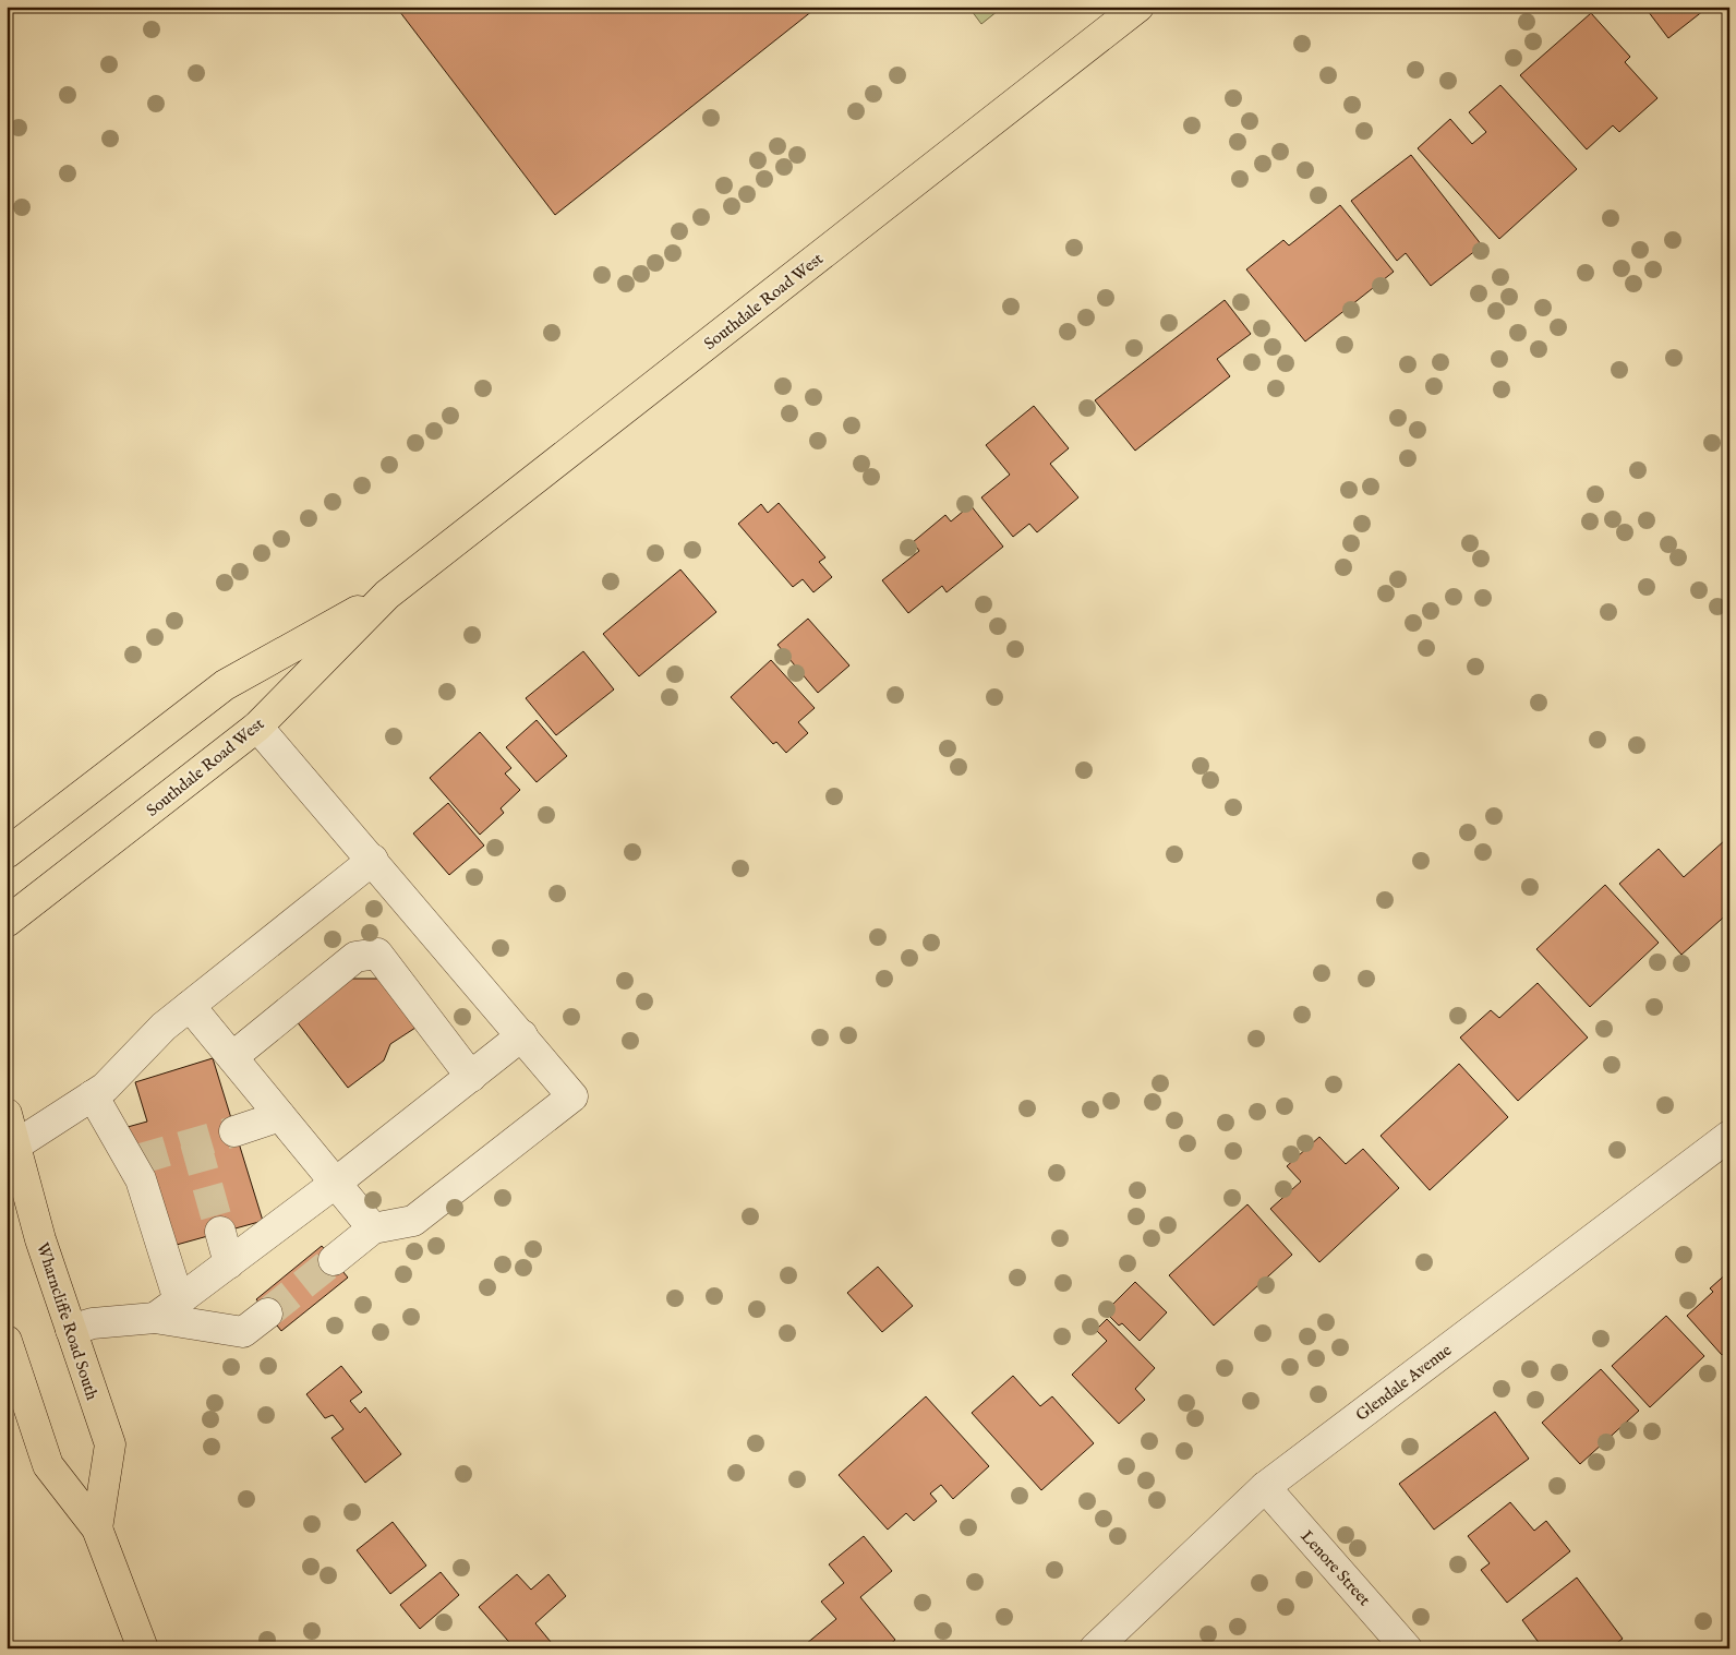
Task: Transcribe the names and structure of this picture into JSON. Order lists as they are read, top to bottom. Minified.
{"streets":{"main road":["Southdale Road West","Wharncliffe Road South"],"street":["Glendale Avenue","Lenore Street"]},"crossings":[["Glendale Avenue","Lenore Street"]]}
